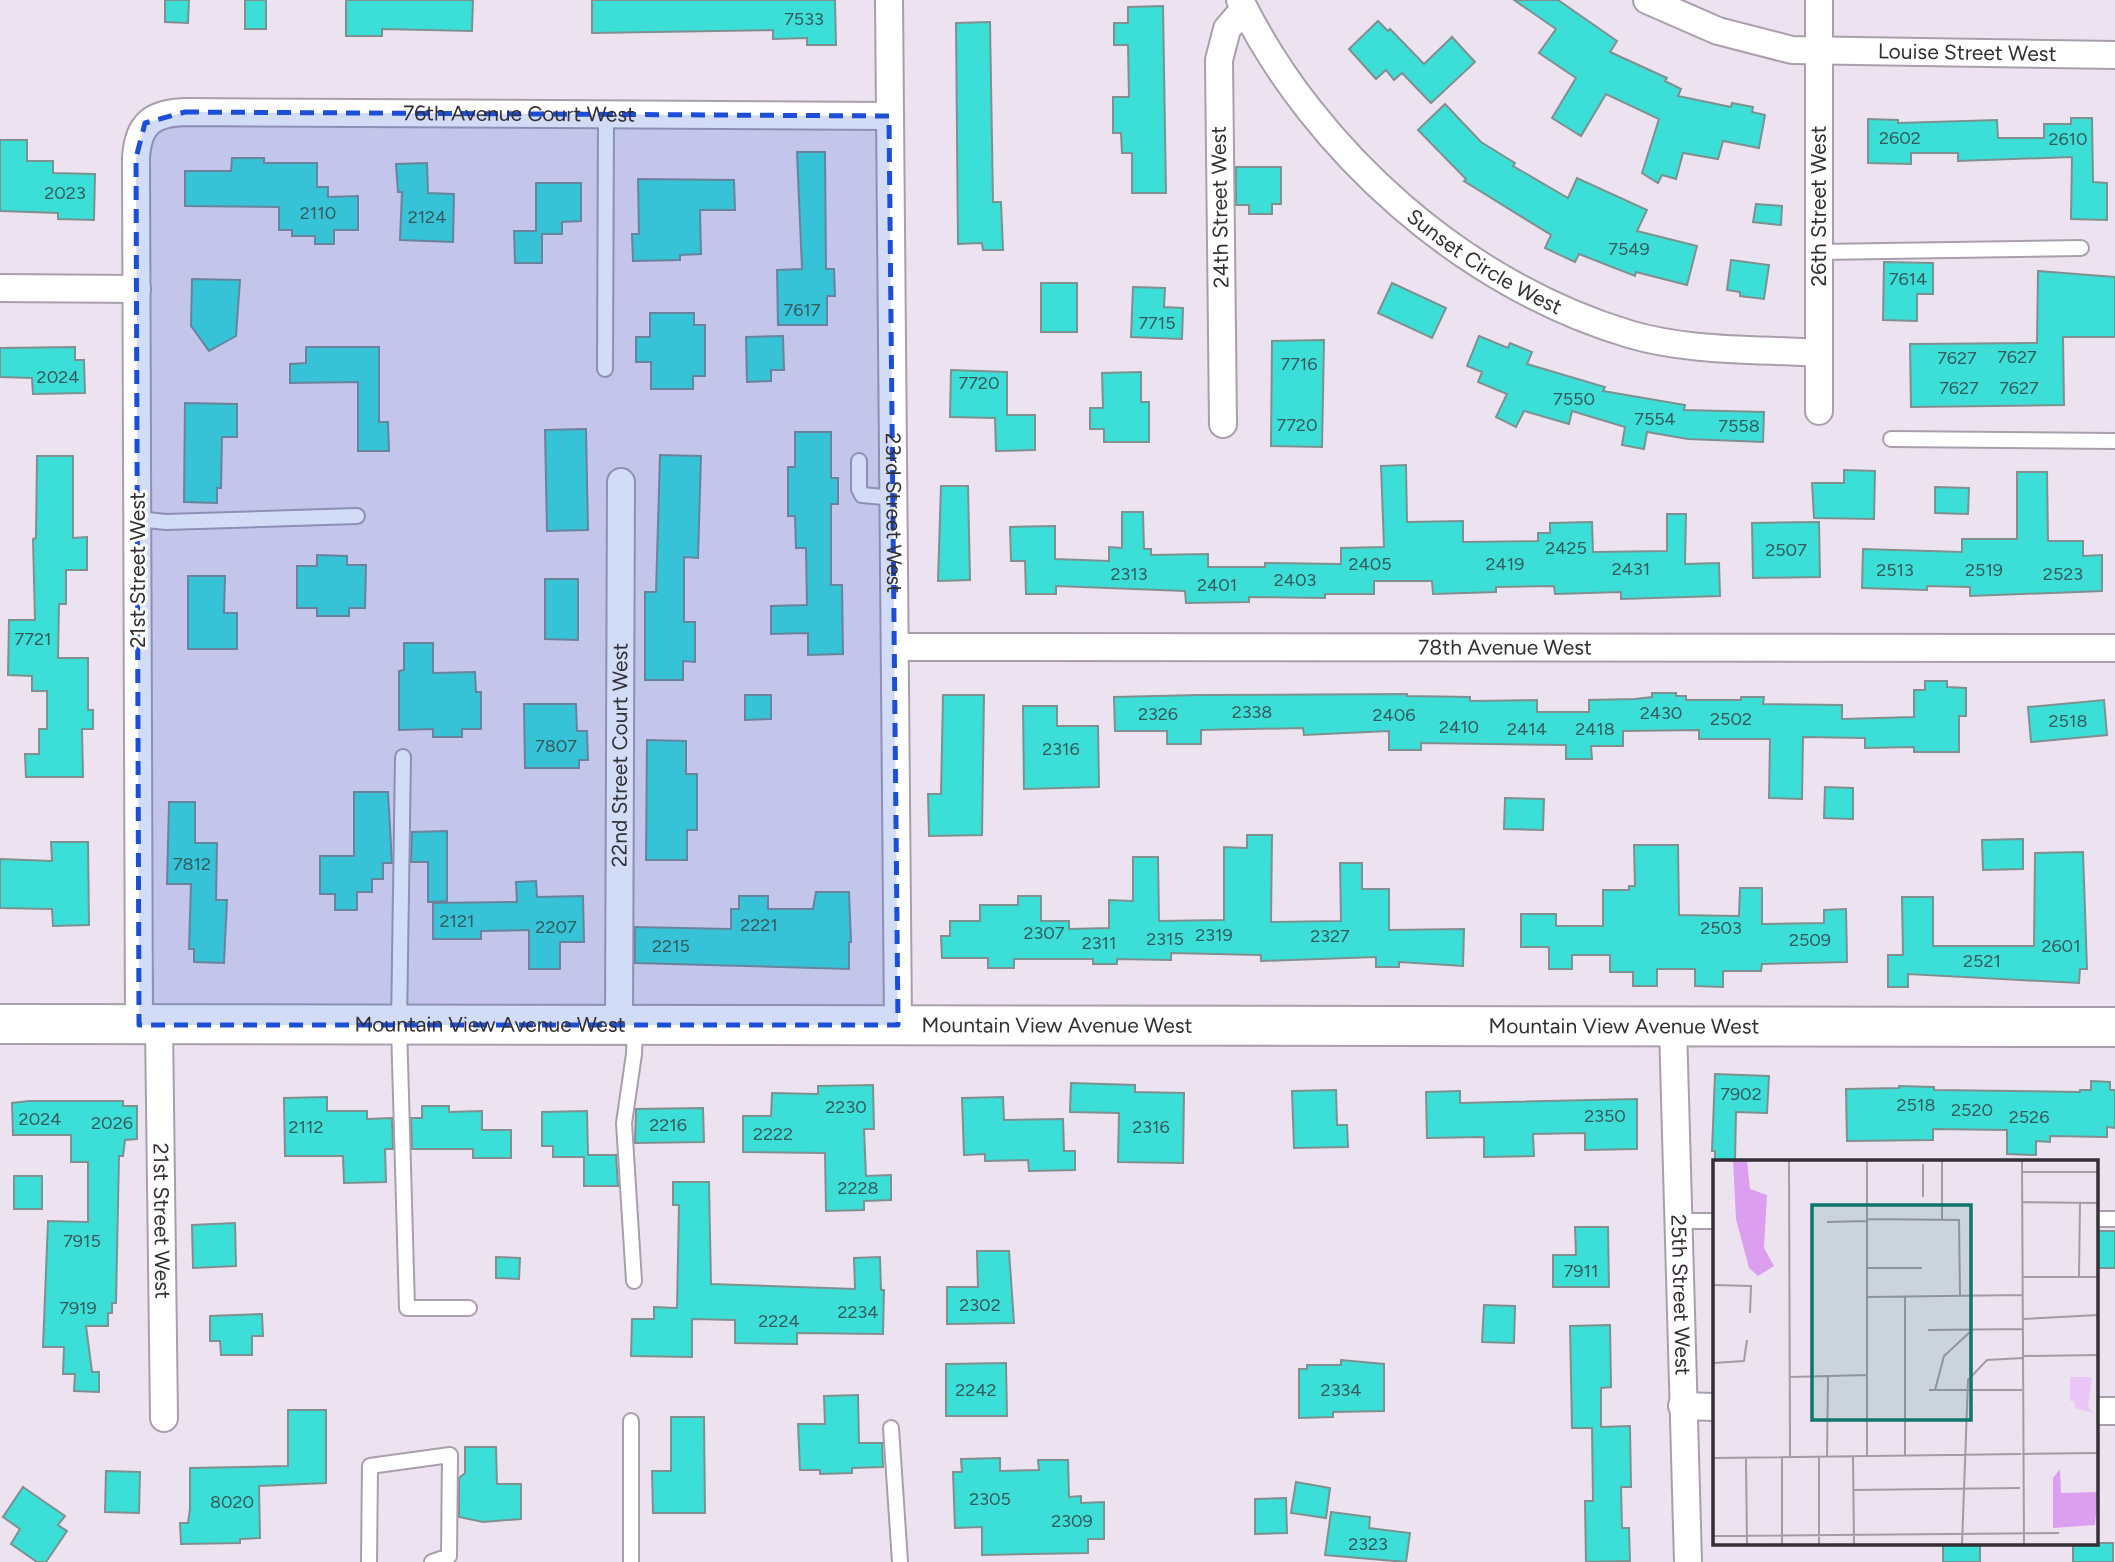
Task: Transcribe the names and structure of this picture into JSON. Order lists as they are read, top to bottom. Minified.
{"streets":{"street":["Louise Street West","76th Avenue Court West","26th Street West","24th Street West","Sunset Circle West","23rd Street West","21st Street West","78th Avenue West","22nd Street Court West","Mountain View Avenue West","25th Street West"]},"crossings":[["Louise Street West","26th Street West"],["76th Avenue Court West","23rd Street West"],["76th Avenue Court West","21st Street West"],["26th Street West","Sunset Circle West"],["24th Street West","Sunset Circle West"],["23rd Street West","78th Avenue West"],["23rd Street West","Mountain View Avenue West"],["21st Street West","Mountain View Avenue West"],["22nd Street Court West","Mountain View Avenue West"],["Mountain View Avenue West","25th Street West"]],"house_numbers":["7533","2602","2610","2023","2110","2124","7549","7614","7617","7715","7627","7627","7716","2024","7720","7627","7627","7550","7554","7720","7558","2425","2507","2405","2419","2431","2513","2519","2313","2523","2403","2401","7721","2338","2430","2326","2406","2502","2518","2410","2414","2418","7807","2316","7812","2121","2221","2207","2503","2307","2319","2327","2315","2509","2311","2215","2601","2521","7902","2518","2230","2520","2350","2526","2024","2026","2216","2112","2316","2222","2228","7915","7911","2302","7919","2234","2224","2242","2334","2305","8020","2309","2323"]}
